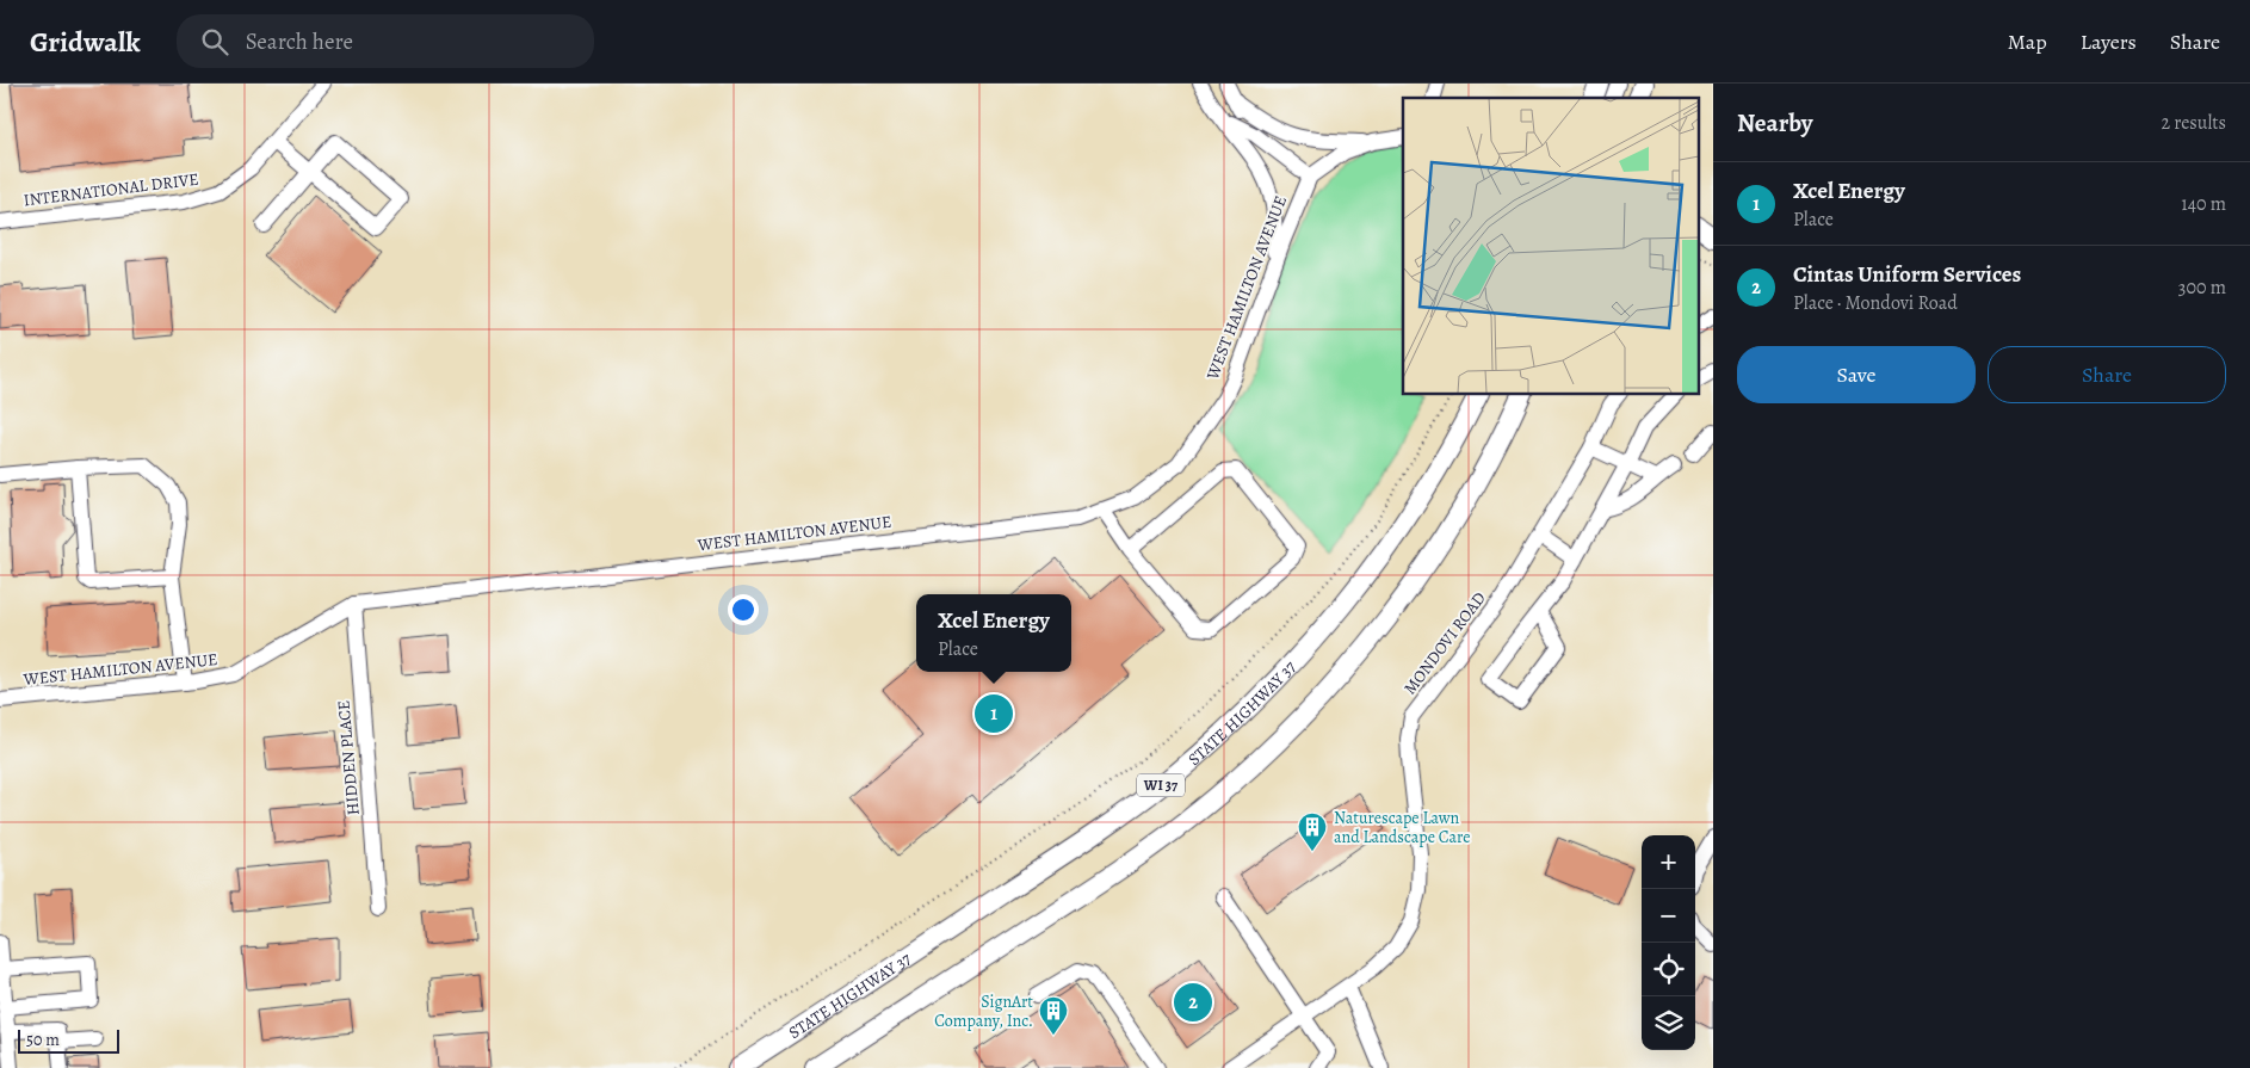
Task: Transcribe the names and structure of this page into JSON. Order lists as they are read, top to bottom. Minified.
{"streets":{"main road":["STATE HIGHWAY 37","WI 37"],"street":["INTERNATIONAL DRIVE","WEST HAMILTON AVENUE","MONDOVI ROAD","HIDDEN PLACE"]},"crossings":[["WEST HAMILTON AVENUE","HIDDEN PLACE"]],"places":{"building":["Naturescape Lawn and Landscape Care","SignArt Company, Inc."]},"scale_bar":"50 m","page":{"header":"Gridwalk","search":"Search here","nav":["Map","Layers","Share"],"heading":["Nearby","2 results"],"list":[{"mark":"1","name":"Xcel Energy","note":"Place","value":"140 m"},{"mark":"2","name":"Cintas Uniform Services","note":"Place · Mondovi Road","value":"300 m"}],"buttons":["Save","Share"],"popup":["Xcel Energy","Place"],"pins":["1","2"],"map_buttons":["+","−"],"scale":"50 m"}}
